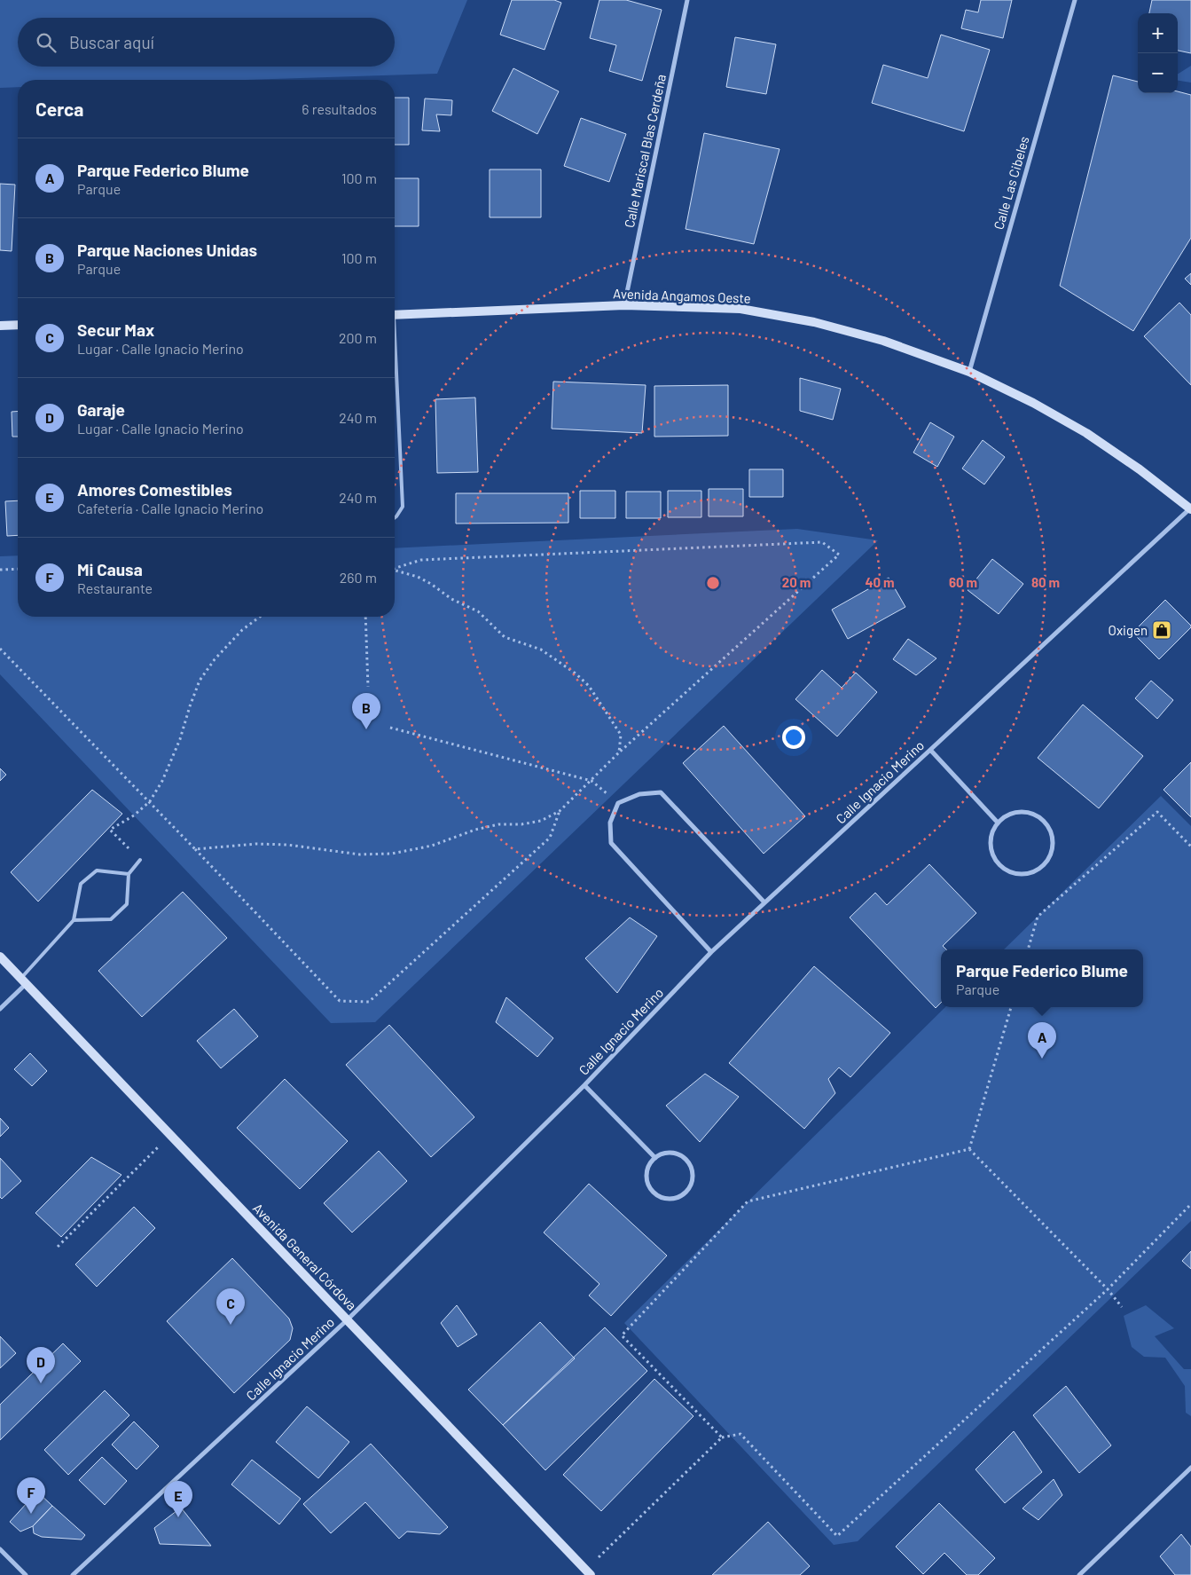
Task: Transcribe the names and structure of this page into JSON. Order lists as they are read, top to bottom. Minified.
{"streets":{"street":["Calle Mariscal Blas Cerdeña","Calle Las Cibeles","Avenida Angamos Oeste","Calle Ignacio Merino","Avenida General Córdova"]},"crossings":[["Calle Mariscal Blas Cerdeña","Avenida Angamos Oeste"],["Calle Las Cibeles","Avenida Angamos Oeste"],["Avenida Angamos Oeste","Calle Ignacio Merino"],["Calle Ignacio Merino","Avenida General Córdova"]],"places":{"shop":["Oxigen"]},"page":{"map_buttons":["+","−"],"search":"Buscar aquí","heading":["Cerca","6 resultados"],"list":[{"mark":"A","name":"Parque Federico Blume","note":"Parque","value":"100 m"},{"mark":"B","name":"Parque Naciones Unidas","note":"Parque","value":"100 m"},{"mark":"C","name":"Secur Max","note":"Lugar · Calle Ignacio Merino","value":"200 m"},{"mark":"D","name":"Garaje","note":"Lugar · Calle Ignacio Merino","value":"240 m"},{"mark":"E","name":"Amores Comestibles","note":"Cafetería · Calle Ignacio Merino","value":"240 m"},{"mark":"F","name":"Mi Causa","note":"Restaurante","value":"260 m"}],"pins":["B","A","C","D","F","E"],"popup":["Parque Federico Blume","Parque"]},"rings":["20 m","40 m","60 m","80 m"]}
